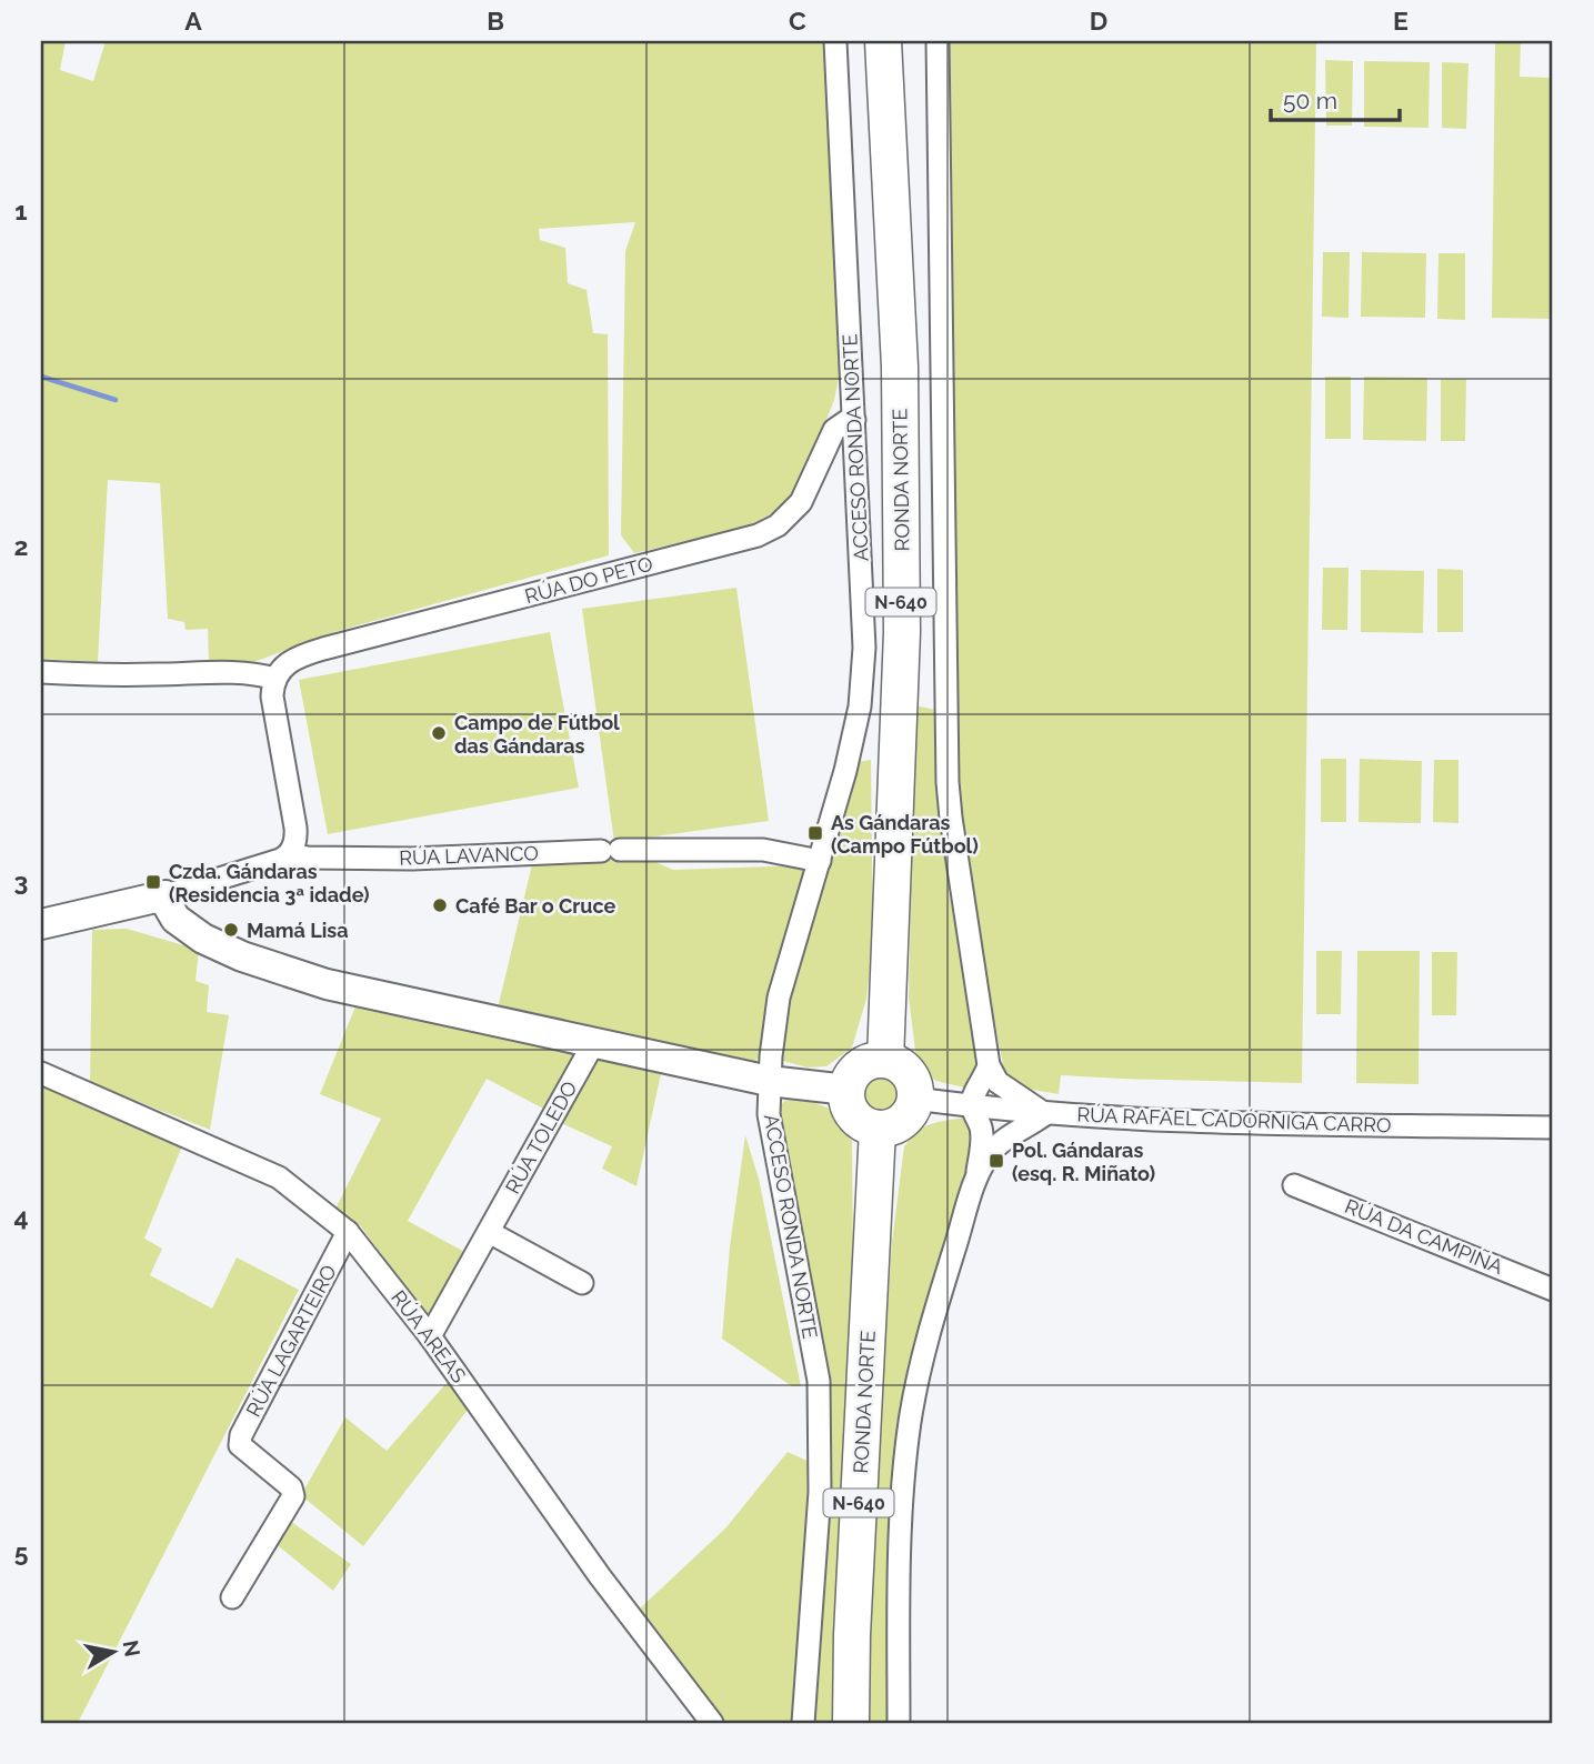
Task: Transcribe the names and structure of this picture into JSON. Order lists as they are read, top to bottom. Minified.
{"streets":{"highway":["RONDA NORTE","N-640"],"street":["ACCESO RONDA NORTE","RÚA DO PETO","RÚA LAVANCO","RÚA RAFAEL CADÓRNIGA CARRO","RÚA TOLEDO","RÚA DA CAMPIÑA","RÚA AREAS","RÚA LAGARTEIRO"]},"crossings":[["ACCESO RONDA NORTE","RÚA DO PETO"],["ACCESO RONDA NORTE","RÚA LAVANCO"],["RONDA NORTE","RÚA RAFAEL CADÓRNIGA CARRO"],["RÚA TOLEDO","RÚA AREAS"],["RÚA AREAS","RÚA LAGARTEIRO"]],"places":{"other":["Campo de Fútbol das Gándaras","Café Bar o Cruce","Mamá Lisa"],"transit":["As Gándaras (Campo Fútbol)","Czda. Gándaras (Residencia 3ª idade)","Pol. Gándaras (esq. R. Miñato)"]},"scale_bar":"50 m","north":"right","grid":{"columns":["A","B","C","D","E"],"rows":["1","2","3","4","5"]}}
